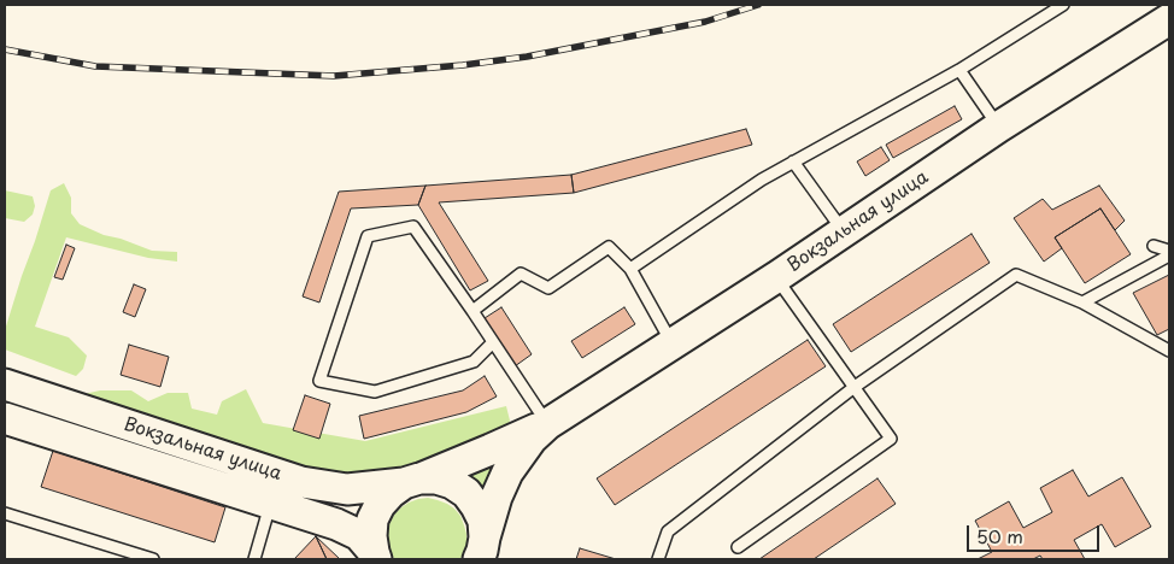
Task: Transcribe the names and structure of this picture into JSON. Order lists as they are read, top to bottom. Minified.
{"streets":{"street":["Вокзальная улица"]},"scale_bar":"50 m"}
